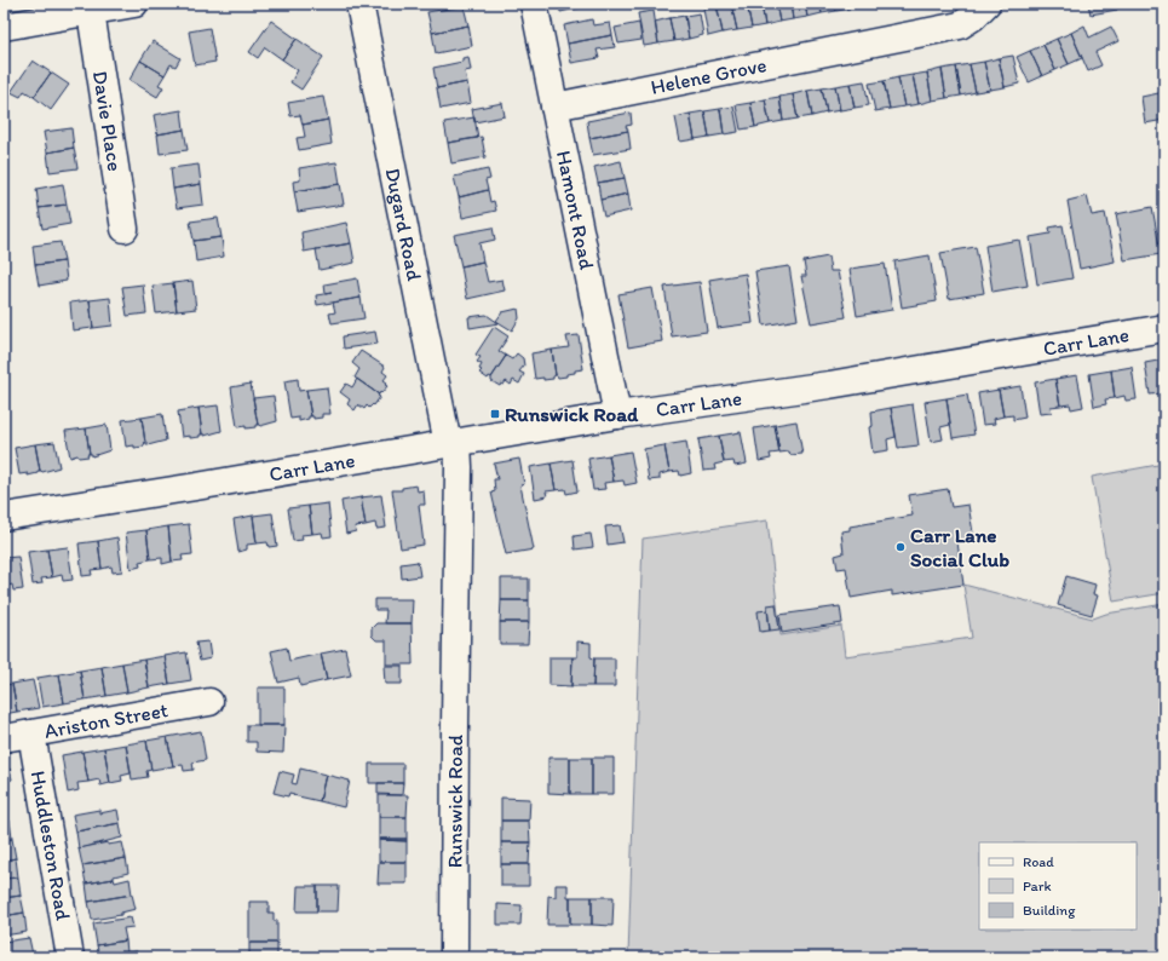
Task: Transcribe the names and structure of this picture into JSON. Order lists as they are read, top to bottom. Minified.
{"streets":{"street":["Helene Grove","Davie Place","Hamont Road","Dugard Road","Carr Lane","Ariston Street","Runswick Road","Huddleston Road"]},"crossings":[["Helene Grove","Hamont Road"],["Hamont Road","Carr Lane"],["Dugard Road","Carr Lane"],["Dugard Road","Runswick Road"],["Carr Lane","Runswick Road"],["Ariston Street","Huddleston Road"]],"places":{"transit":["Runswick Road"],"other":["Carr Lane Social Club"]},"legend":["Road","Park","Building"]}
